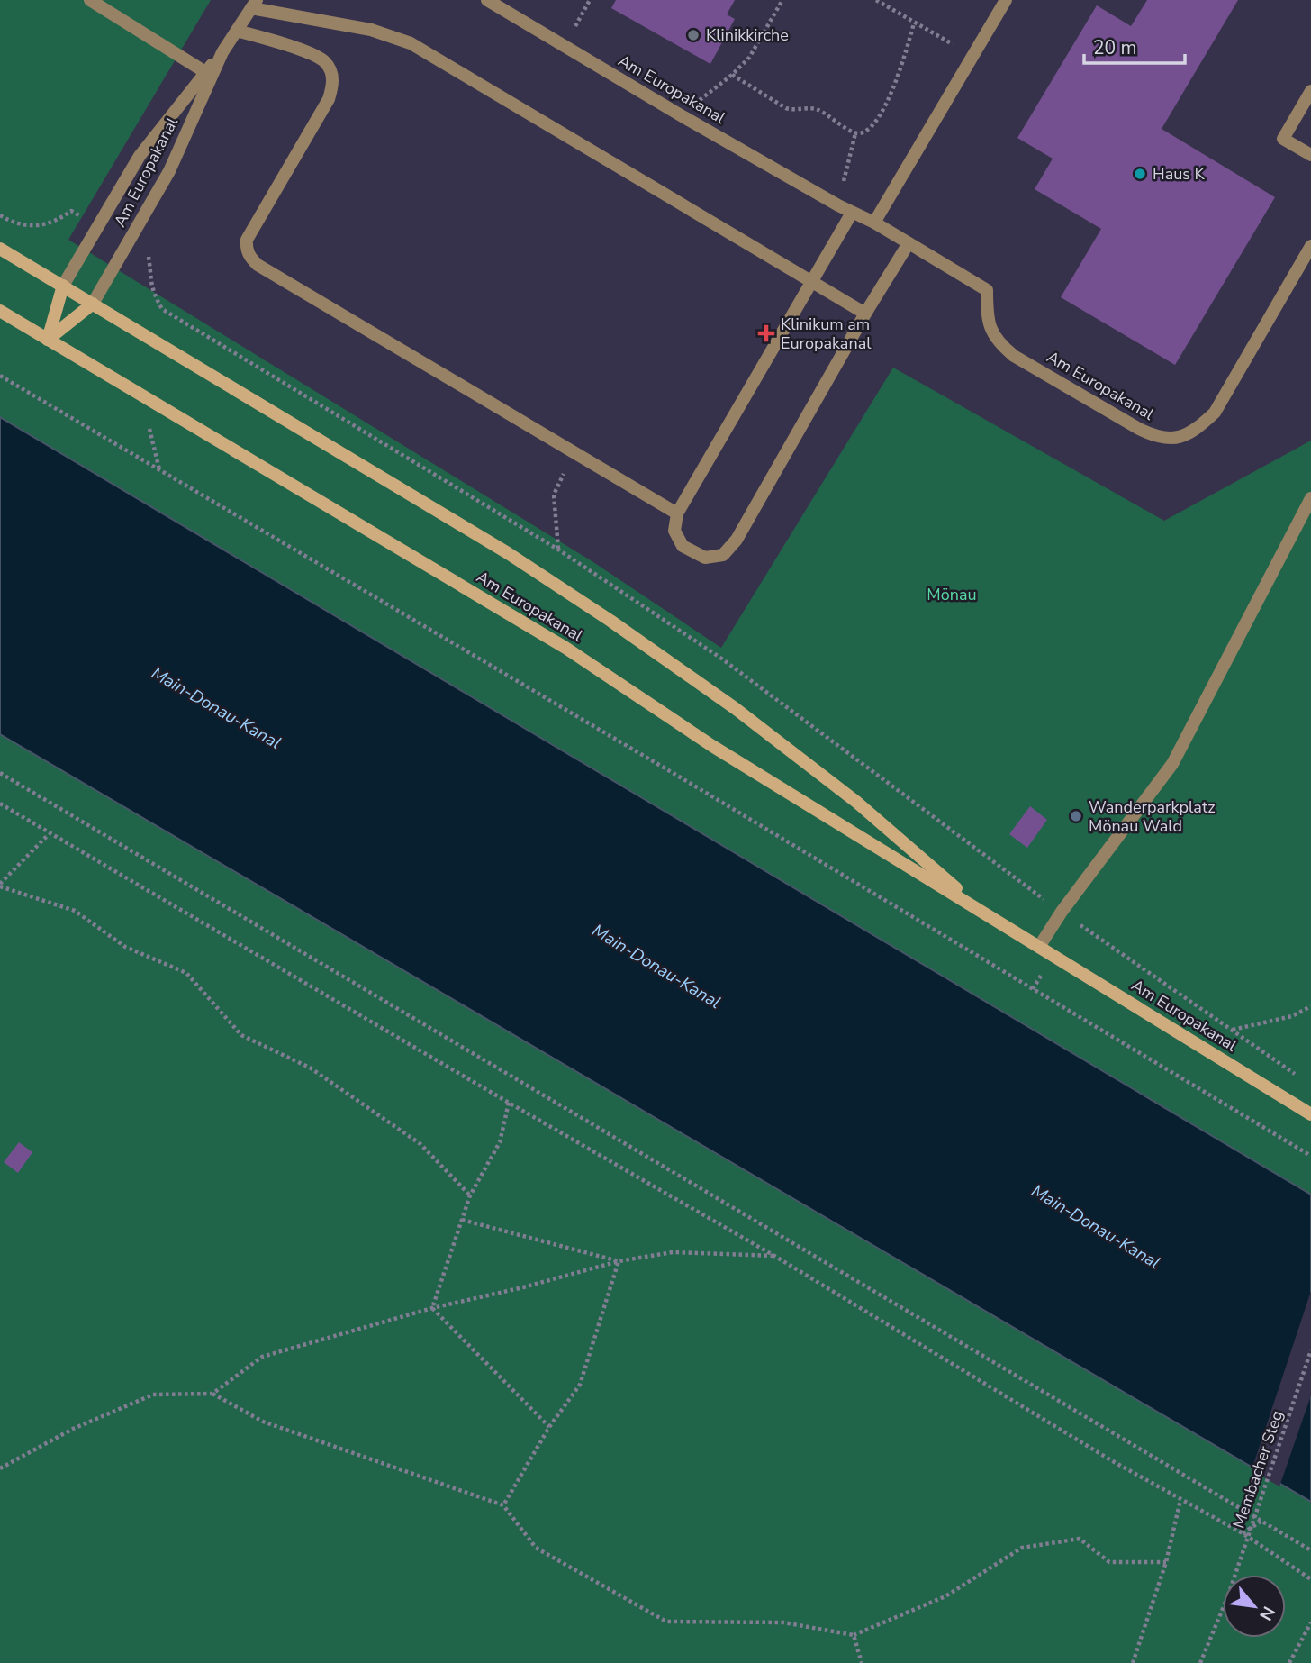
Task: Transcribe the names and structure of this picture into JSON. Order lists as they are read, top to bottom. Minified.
{"streets":{"main road":["Am Europakanal"],"path":["Membacher Steg"]},"water":["Main-Donau-Kanal"],"parks":["Mönau"],"places":{"other":["Klinikkirche","Haus K","Wanderparkplatz Mönau Wald"],"health":["Klinikum am Europakanal"]},"scale_bar":"20 m","north":"bottom right"}
